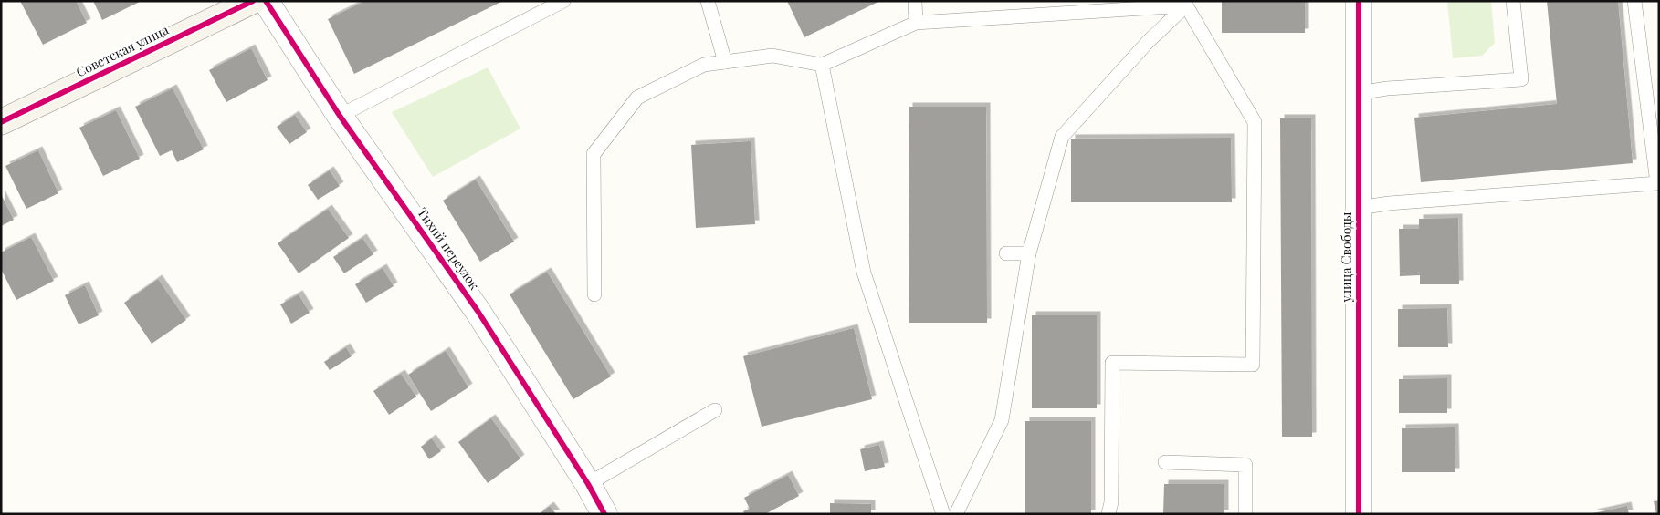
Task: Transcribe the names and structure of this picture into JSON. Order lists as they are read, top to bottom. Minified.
{"streets":{"street":["Советская улица","Тихий переулок","улица Свободы"]}}
